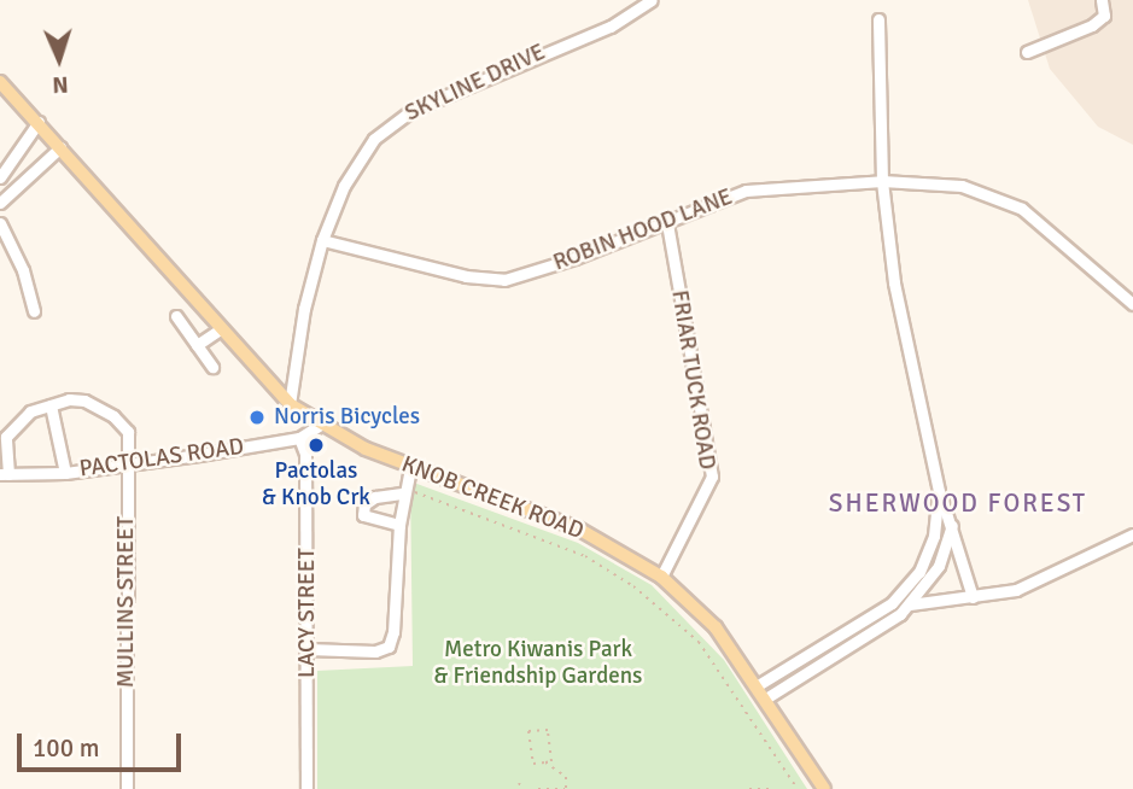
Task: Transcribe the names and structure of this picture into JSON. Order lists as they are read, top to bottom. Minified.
{"streets":{"main road":["KNOB CREEK ROAD"],"street":["SKYLINE DRIVE","ROBIN HOOD LANE","FRIAR TUCK ROAD","PACTOLAS ROAD","MULLINS STREET","LACY STREET"]},"crossings":[["SKYLINE DRIVE","ROBIN HOOD LANE"],["SKYLINE DRIVE","KNOB CREEK ROAD"],["ROBIN HOOD LANE","FRIAR TUCK ROAD"],["FRIAR TUCK ROAD","KNOB CREEK ROAD"],["PACTOLAS ROAD","KNOB CREEK ROAD"],["PACTOLAS ROAD","MULLINS STREET"],["PACTOLAS ROAD","LACY STREET"]],"districts":["SHERWOOD FOREST"],"parks":["Metro Kiwanis Park & Friendship Gardens"],"places":["Norris Bicycles","Pactolas & Knob Crk"],"scale_bar":"100 m","north":"bottom"}
